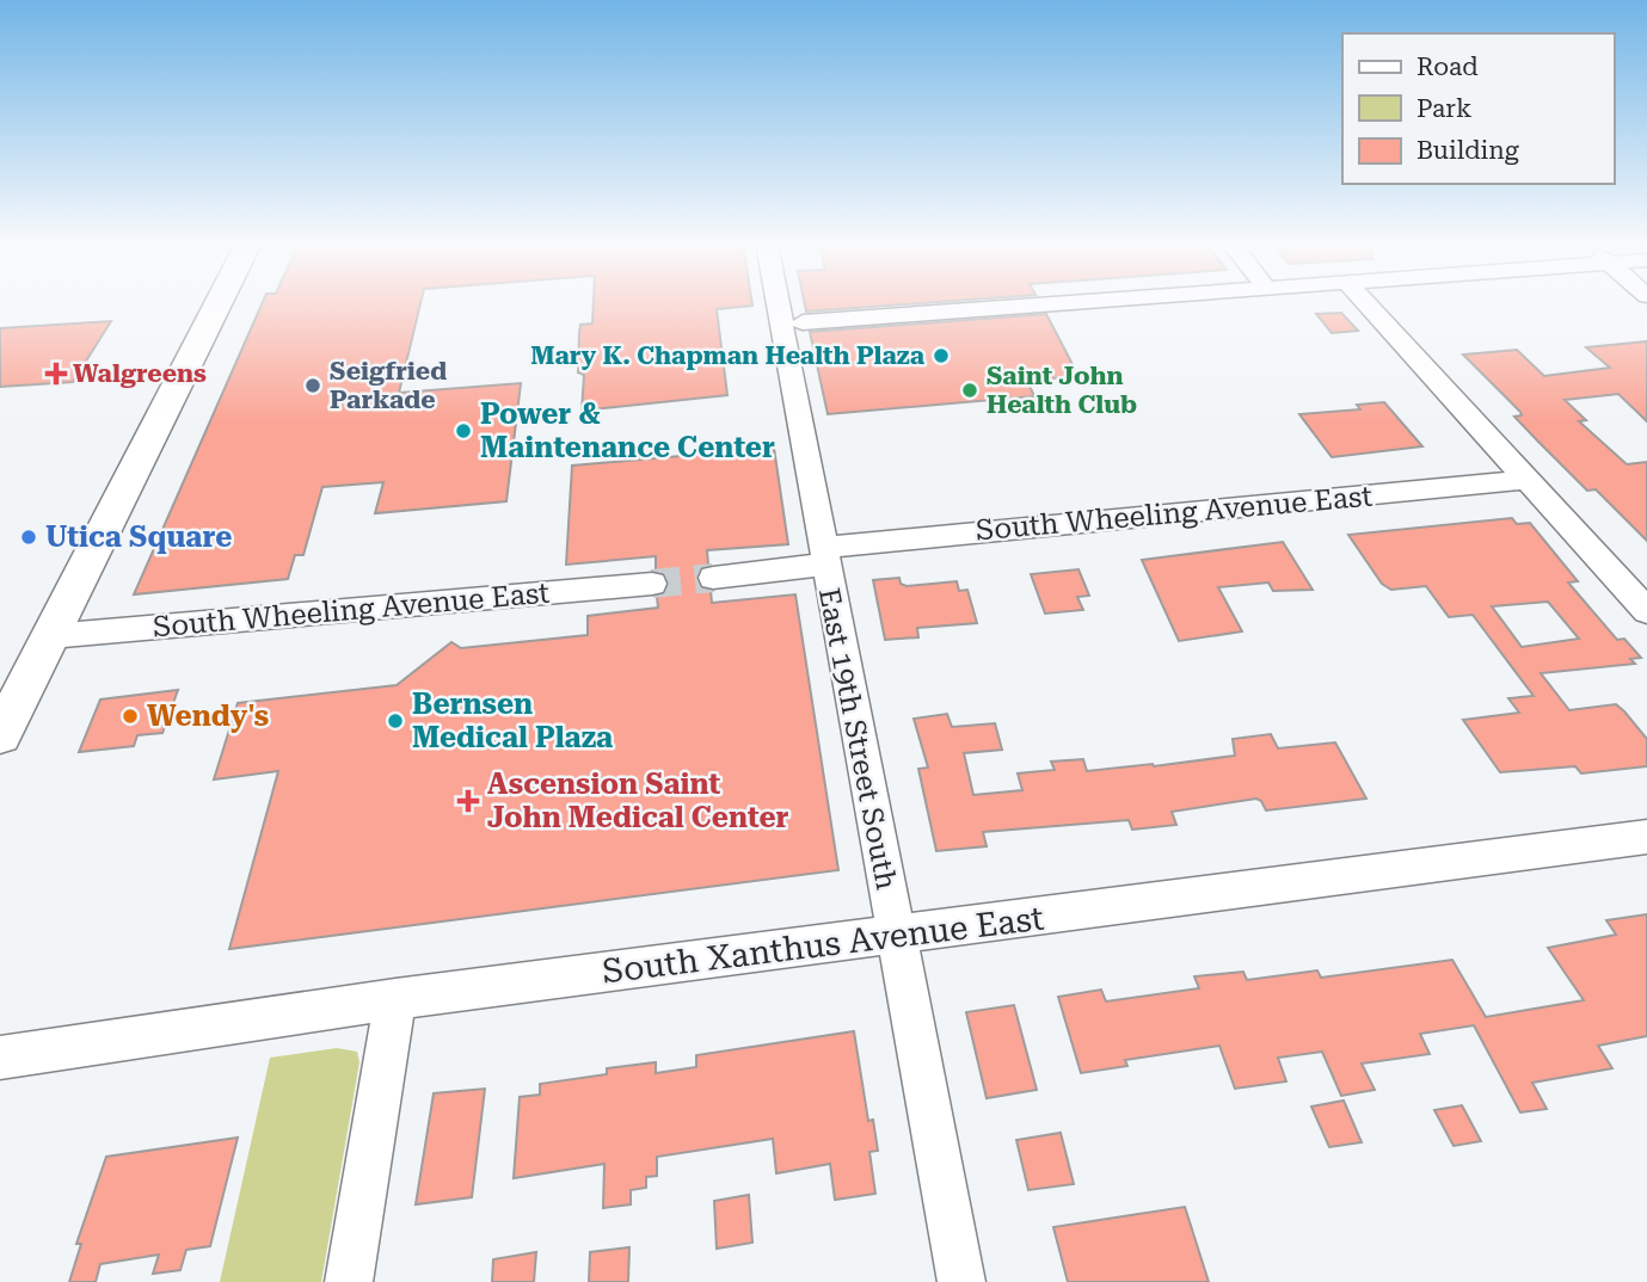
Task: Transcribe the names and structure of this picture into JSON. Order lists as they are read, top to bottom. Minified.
{"streets":{"street":["South Wheeling Avenue East","East 19th Street South","South Xanthus Avenue East"]},"crossings":[["South Wheeling Avenue East","East 19th Street South"],["East 19th Street South","South Xanthus Avenue East"]],"places":{"other":["Mary K. Chapman Health Plaza","Seigfried Parkade","Saint John Health Club","Power & Maintenance Center","Utica Square","Wendy's","Bernsen Medical Plaza"],"health":["Walgreens","Ascension Saint John Medical Center"]},"legend":["Road","Park","Building"]}
